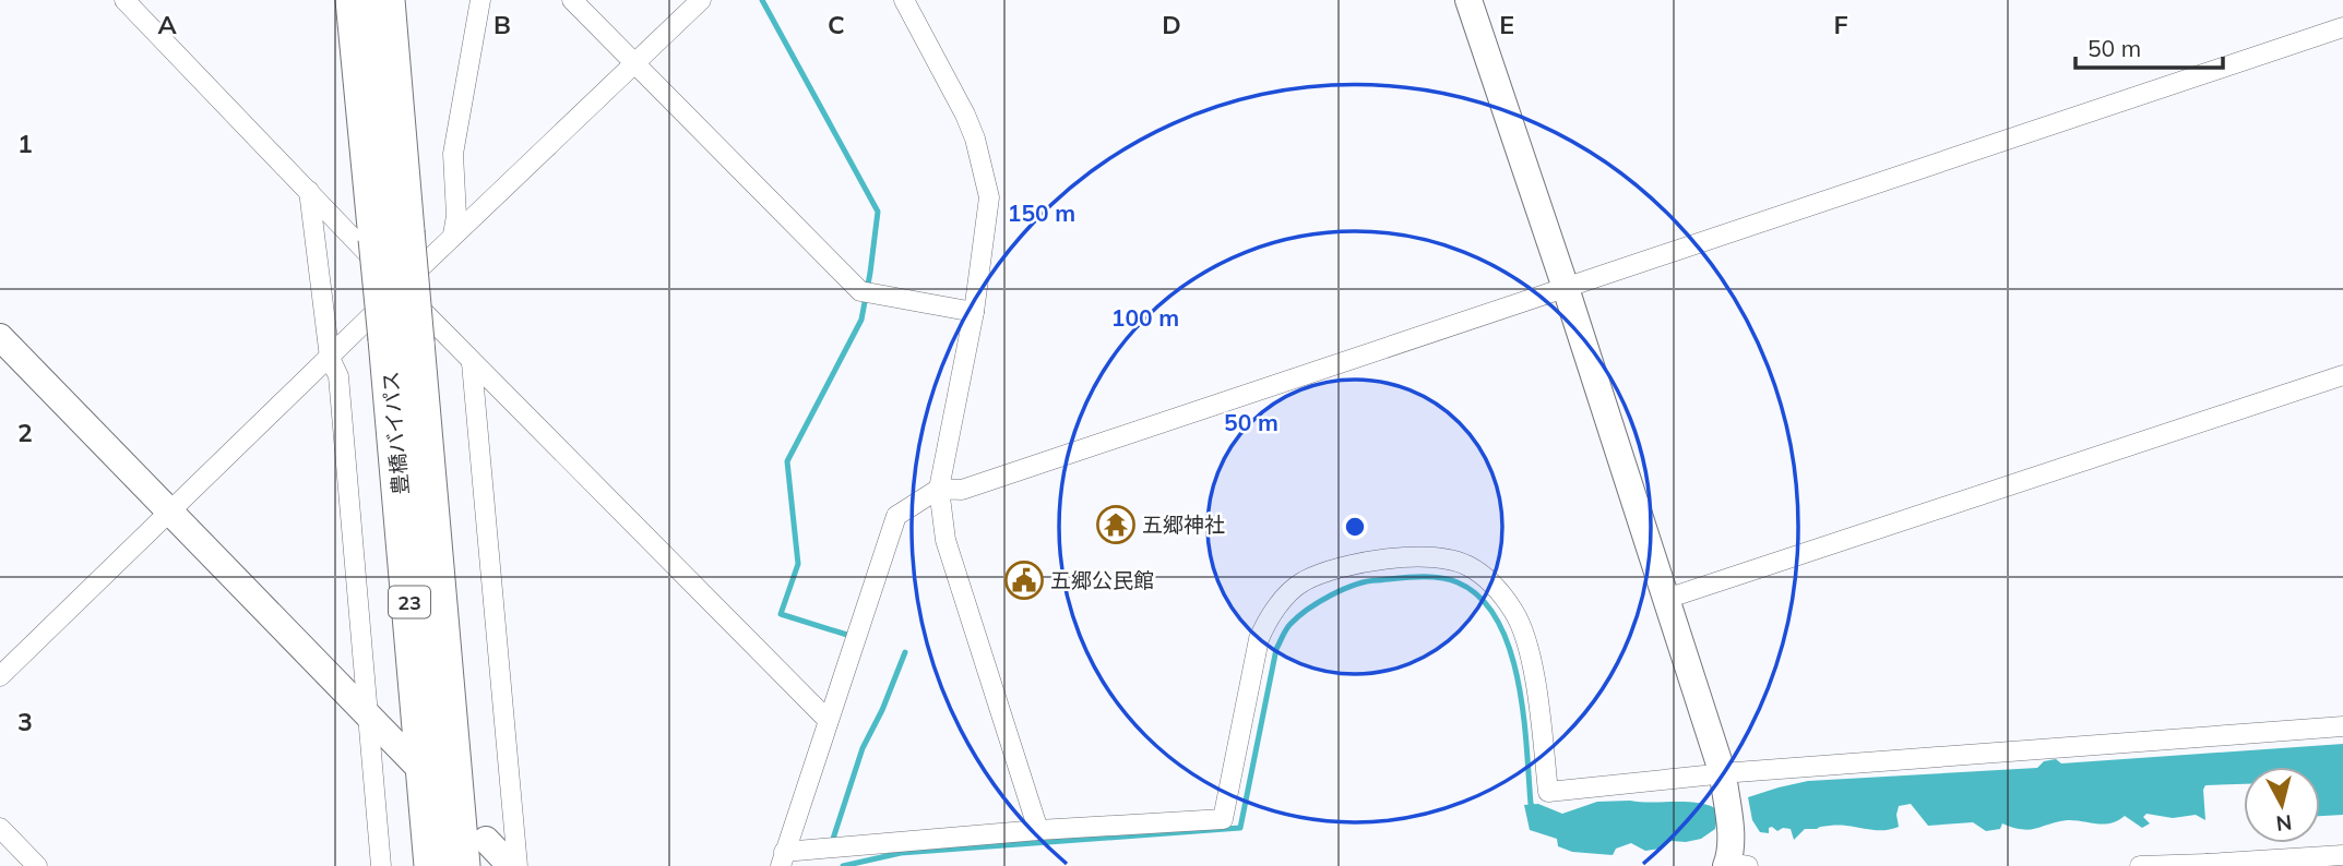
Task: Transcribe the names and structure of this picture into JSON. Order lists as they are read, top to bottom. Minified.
{"streets":{"highway":["豊橋バイパス","23"]},"places":{"temple":["五郷神社"],"public building":["五郷公民館"]},"scale_bar":"50 m","north":"bottom","grid":{"columns":["A","B","C","D","E","F"],"rows":["1","2","3"]},"rings":["150 m","100 m","50 m"]}
